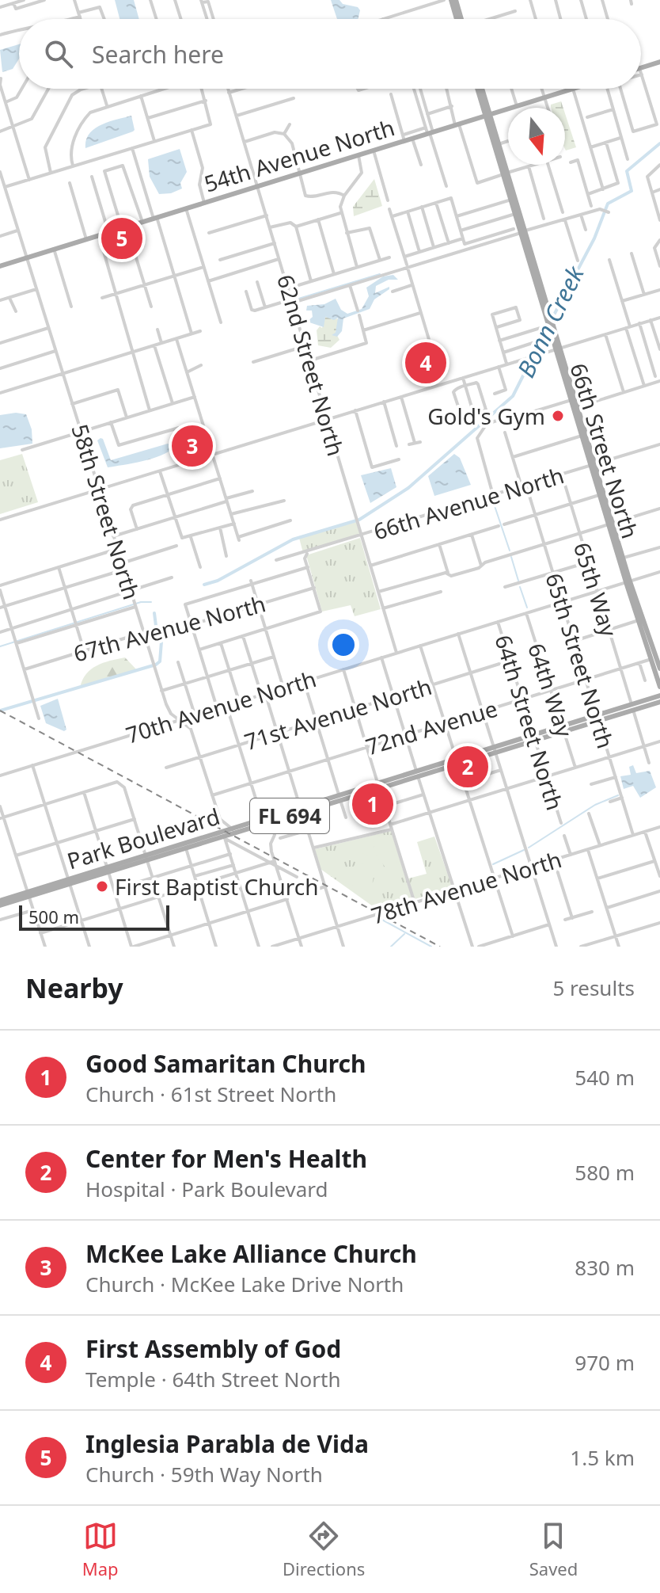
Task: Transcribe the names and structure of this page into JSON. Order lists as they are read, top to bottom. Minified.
{"streets":{"main road":["54th Avenue North","66th Street North","FL 694","Park Boulevard"],"street":["62nd Street North","66th Avenue North","58th Street North","65th Way","67th Avenue North","65th Street North","64th Way","70th Avenue North","71st Avenue North","64th Street North","72nd Avenue","78th Avenue North"]},"crossings":[["54th Avenue North","62nd Street North"],["54th Avenue North","66th Street North"],["54th Avenue North","58th Street North"],["62nd Street North","66th Avenue North"],["62nd Street North","70th Avenue North"],["66th Street North","66th Avenue North"],["66th Street North","70th Avenue North"],["66th Street North","72nd Avenue"],["66th Avenue North","65th Way"],["66th Avenue North","65th Street North"],["58th Street North","67th Avenue North"],["58th Street North","70th Avenue North"],["58th Street North","71st Avenue North"],["58th Street North","72nd Avenue"],["58th Street North","Park Boulevard"],["65th Way","70th Avenue North"],["65th Way","72nd Avenue"],["65th Street North","70th Avenue North"],["65th Street North","72nd Avenue"],["65th Street North","78th Avenue North"],["64th Way","70th Avenue North"],["64th Way","72nd Avenue"],["70th Avenue North","64th Street North"],["71st Avenue North","64th Street North"],["64th Street North","72nd Avenue"],["64th Street North","78th Avenue North"]],"water":["Bonn Creek"],"places":["Gold's Gym","First Baptist Church"],"scale_bar":"500 m","north":"bottom","page":{"search":"Search here","pins":["5","4","3","2","1"],"scale":"500 m","heading":["Nearby","5 results"],"list":[{"mark":"1","name":"Good Samaritan Church","note":"Church · 61st Street North","value":"540 m"},{"mark":"2","name":"Center for Men's Health","note":"Hospital · Park Boulevard","value":"580 m"},{"mark":"3","name":"McKee Lake Alliance Church","note":"Church · McKee Lake Drive North","value":"830 m"},{"mark":"4","name":"First Assembly of God","note":"Temple · 64th Street North","value":"970 m"},{"mark":"5","name":"Inglesia Parabla de Vida","note":"Church · 59th Way North","value":"1.5 km"}],"nav":["Map","Directions","Saved"]}}
